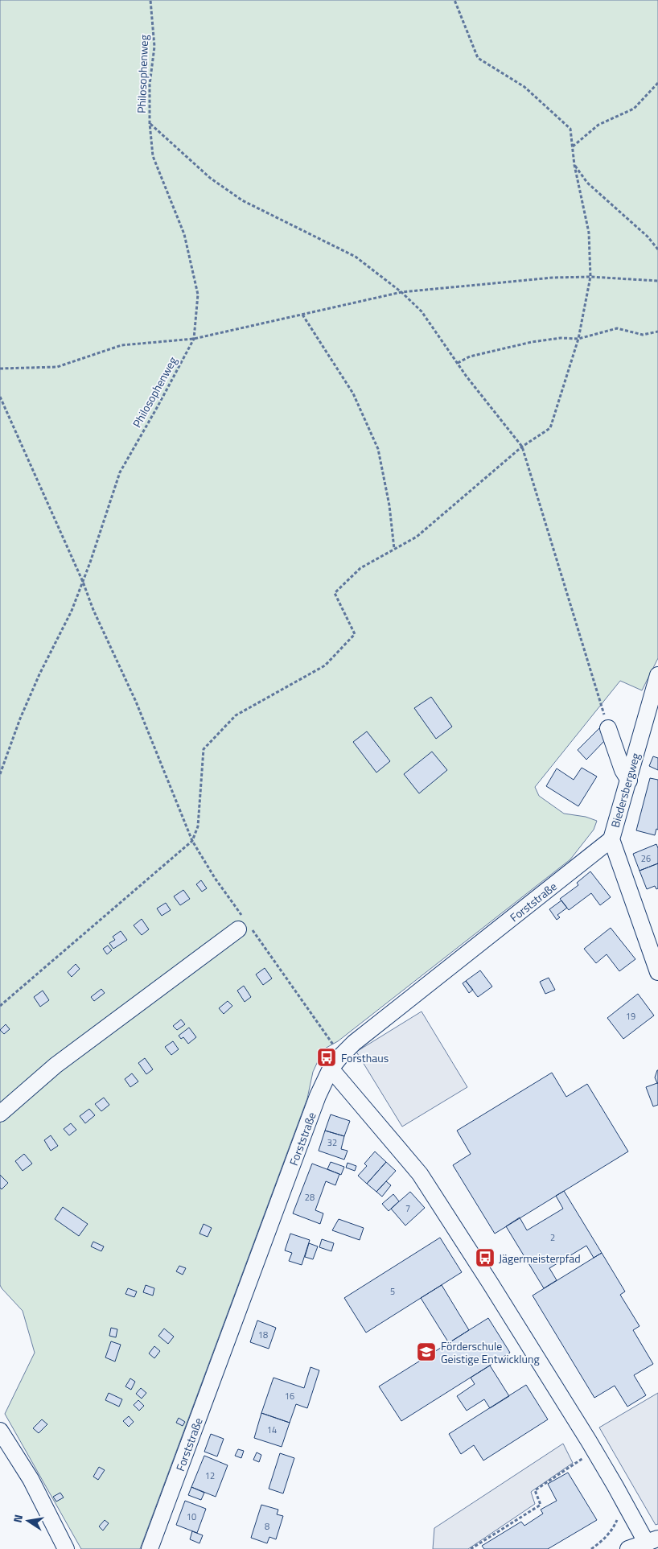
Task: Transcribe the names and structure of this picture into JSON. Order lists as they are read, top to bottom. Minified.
{"streets":{"street":["Biedersbergweg","Forststraße"],"path":["Philosophenweg"]},"crossings":[["Biedersbergweg","Forststraße"]],"places":{"bus stop":["Forsthaus","Jägermeisterpfad"],"school or university":["Förderschule Geistige Entwicklung"]},"house_numbers":["26","19","32","28","7","2","5","18","16","14","12","10","8"],"north":"left"}
